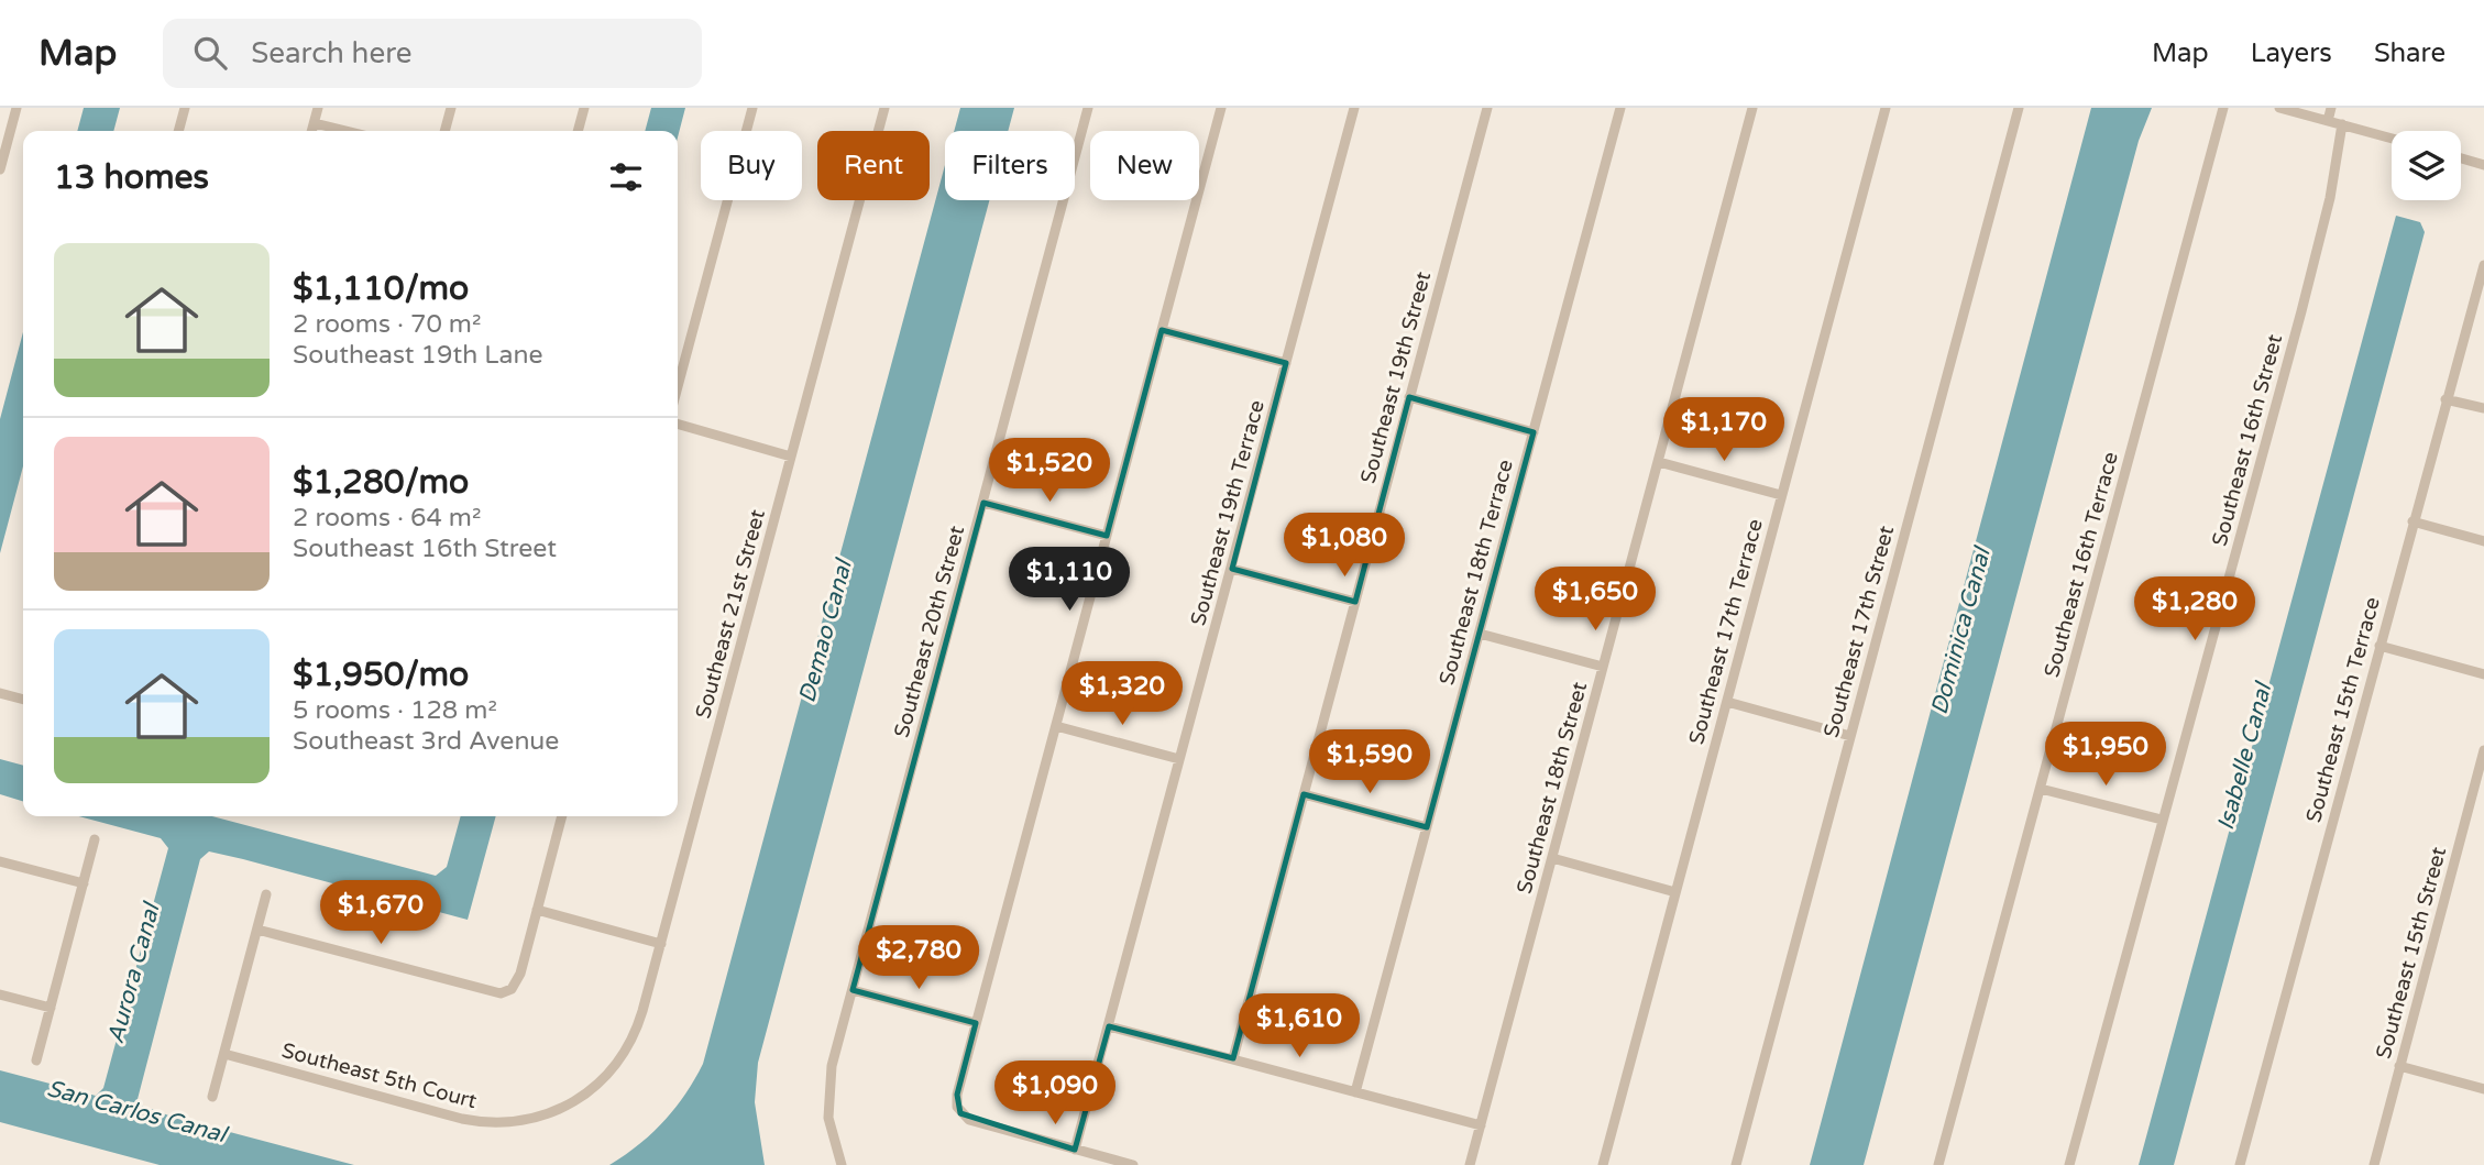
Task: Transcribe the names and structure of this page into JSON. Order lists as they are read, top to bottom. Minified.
{"streets":{"street":["Southeast 19th Street","Southeast 16th Street","Southeast 19th Terrace","Southeast 16th Terrace","Southeast 18th Terrace","Southeast 21st Street","Southeast 20th Street","Southeast 17th Terrace","Southeast 17th Street","Southeast 15th Terrace","Southeast 18th Street","Southeast 15th Street","Southeast 5th Court"]},"crossings":[["Southeast 21st Street","Southeast 5th Court"]],"water":["Demao Canal","Dominica Canal","Isabelle Canal","Aurora Canal","San Carlos Canal"],"page":{"header":"Map","search":"Search here","nav":["Map","Layers","Share"],"chip":["Buy","Rent","Filters","New"],"heading":"13 homes","list":[{"name":"$1,110/mo","note":"2 rooms · 70 m² · Southeast 19th Lane"},{"name":"$1,280/mo","note":"2 rooms · 64 m² · Southeast 16th Street"},{"name":"$1,950/mo","note":"5 rooms · 128 m² · Southeast 3rd Avenue"}],"price":["$1,170","$1,520","$1,080","$1,110","$1,650","$1,280","$1,320","$1,950","$1,590","$1,670","$2,780","$1,610","$1,090"]}}
